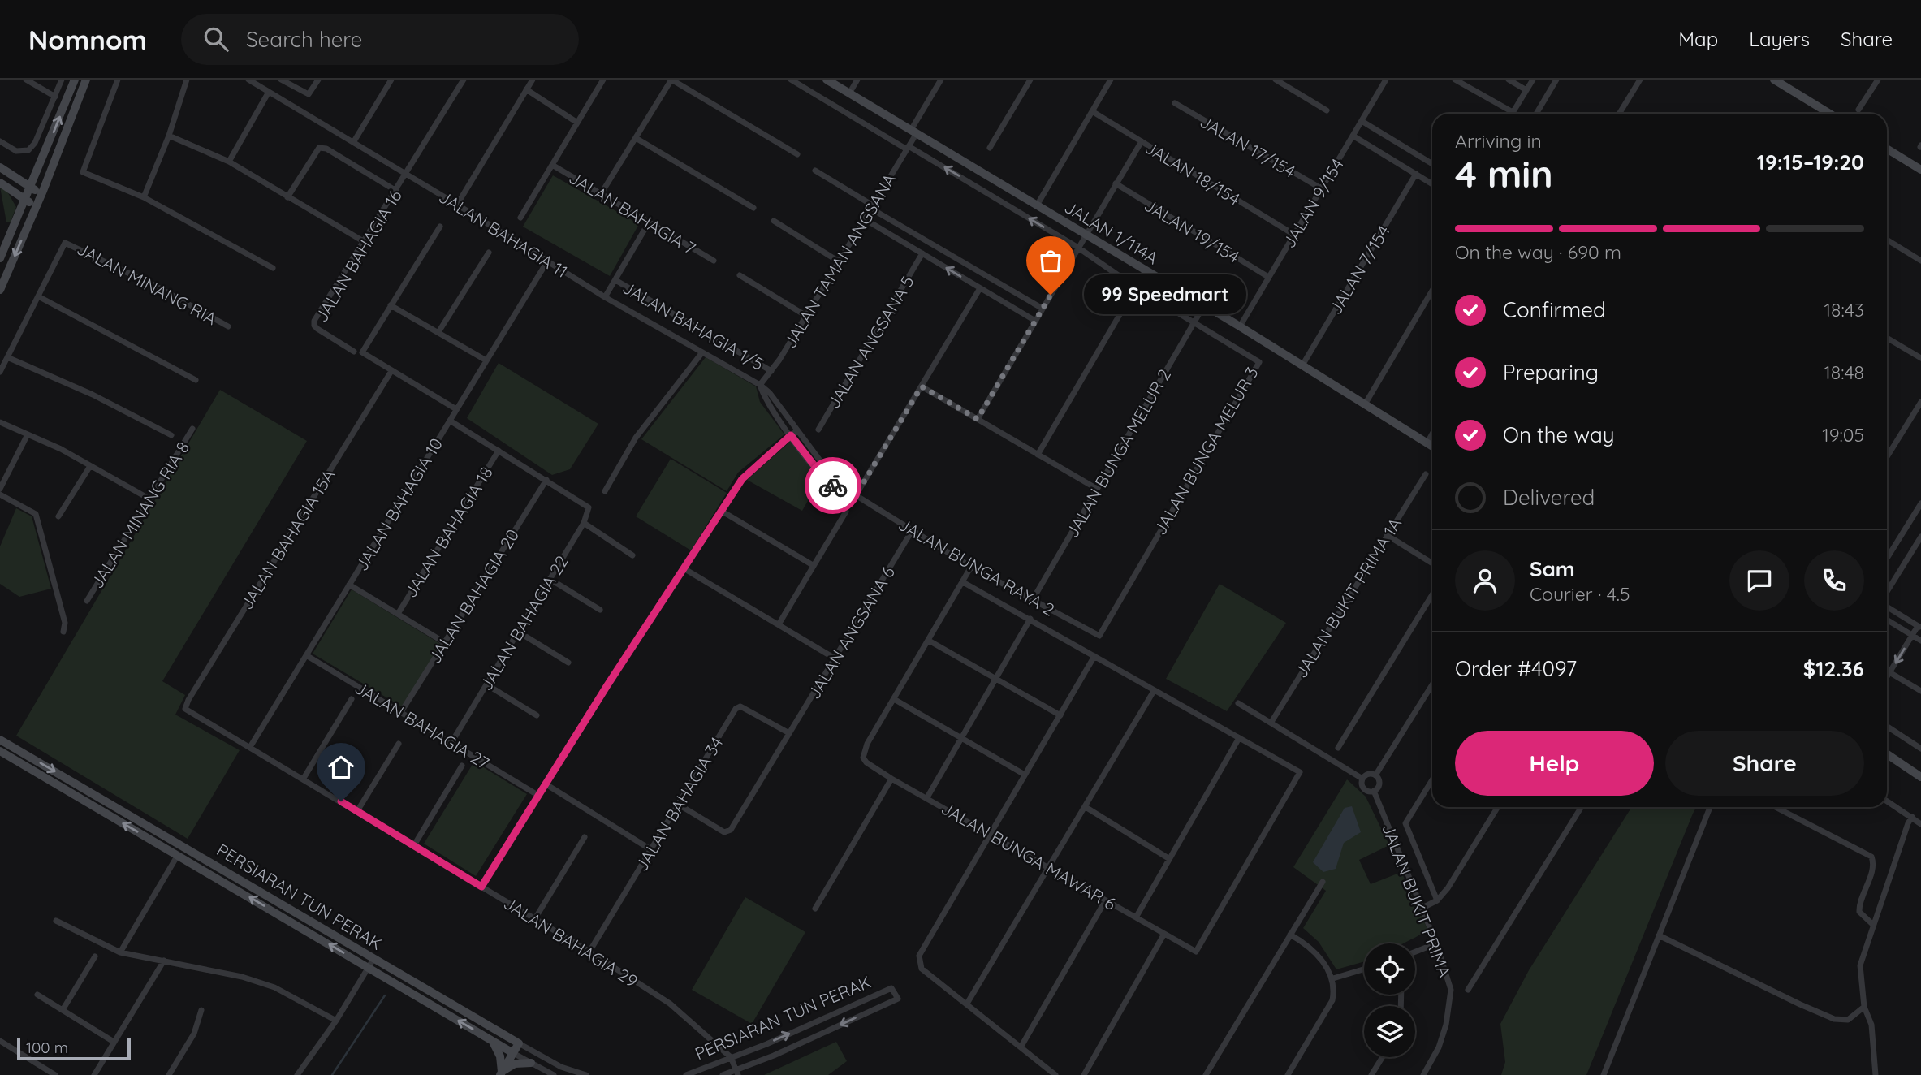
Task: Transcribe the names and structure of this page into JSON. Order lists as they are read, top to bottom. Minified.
{"streets":{"street":["JALAN 17/154","JALAN 18/154","JALAN 9/154","JALAN BAHAGIA 7","JALAN 19/154","JALAN 1/114A","JALAN BAHAGIA 11","JALAN BAHAGIA 16","JALAN TAMAN ANGSANA","JALAN 7/154","JALAN MINANG RIA","JALAN BAHAGIA 1/5","JALAN ANGSANA 5","JALAN BUNGA MELUR 3","JALAN BUNGA MELUR 2","JALAN BAHAGIA 10","JALAN MINANG RIA 8","JALAN BAHAGIA 18","JALAN BAHAGIA 15A","JALAN BUNGA RAYA 2","JALAN BAHAGIA 20","JALAN BUKIT PRIMA 1A","JALAN BAHAGIA 22","JALAN ANGSANA 6","JALAN BAHAGIA 27","JALAN BAHAGIA 34","JALAN BUNGA MAWAR 6","PERSIARAN TUN PERAK","JALAN BUKIT PRIMA","JALAN BAHAGIA 29"]},"crossings":[["JALAN 17/154","JALAN 9/154"],["JALAN 18/154","JALAN 9/154"],["JALAN 9/154","JALAN 19/154"],["JALAN 9/154","JALAN 1/114A"],["JALAN 1/114A","JALAN TAMAN ANGSANA"],["JALAN 1/114A","JALAN 7/154"],["JALAN 1/114A","JALAN BUNGA MELUR 2"],["JALAN BAHAGIA 11","JALAN BAHAGIA 16"],["JALAN BAHAGIA 11","JALAN TAMAN ANGSANA"],["JALAN BAHAGIA 11","JALAN BAHAGIA 10"],["JALAN BAHAGIA 11","JALAN BUNGA RAYA 2"],["JALAN TAMAN ANGSANA","JALAN BAHAGIA 1/5"],["JALAN TAMAN ANGSANA","JALAN BUNGA MELUR 3"],["JALAN TAMAN ANGSANA","JALAN BUNGA RAYA 2"],["JALAN BUNGA MELUR 3","JALAN BUNGA MELUR 2"],["JALAN BUNGA MELUR 3","JALAN BUNGA RAYA 2"],["JALAN BUNGA MELUR 2","JALAN BUNGA RAYA 2"],["JALAN BAHAGIA 10","JALAN BAHAGIA 27"],["JALAN BAHAGIA 10","JALAN BAHAGIA 29"],["JALAN BAHAGIA 15A","JALAN BAHAGIA 29"],["JALAN BUNGA RAYA 2","JALAN ANGSANA 6"],["JALAN BAHAGIA 20","JALAN BAHAGIA 22"],["JALAN BAHAGIA 20","JALAN BAHAGIA 27"],["JALAN BAHAGIA 22","JALAN BAHAGIA 27"],["JALAN ANGSANA 6","JALAN BAHAGIA 34"],["JALAN BAHAGIA 34","JALAN BAHAGIA 29"],["PERSIARAN TUN PERAK","JALAN BAHAGIA 29"]],"places":["99 Speedmart"],"scale_bar":"100 m","page":{"header":"Nomnom","search":"Search here","nav":["Map","Layers","Share"],"heading":["4 min","Arriving in","19:15–19:20"],"panel":["Sam","Courier · 4.5","Order #4097","$12.36"],"bar":"On the way · 690 m","bubble":"99 Speedmart","list":[["Confirmed","18:43"],["Preparing","18:48"],["On the way","19:05"],"Delivered"],"buttons":["Help","Share"],"scale":"100 m"}}
